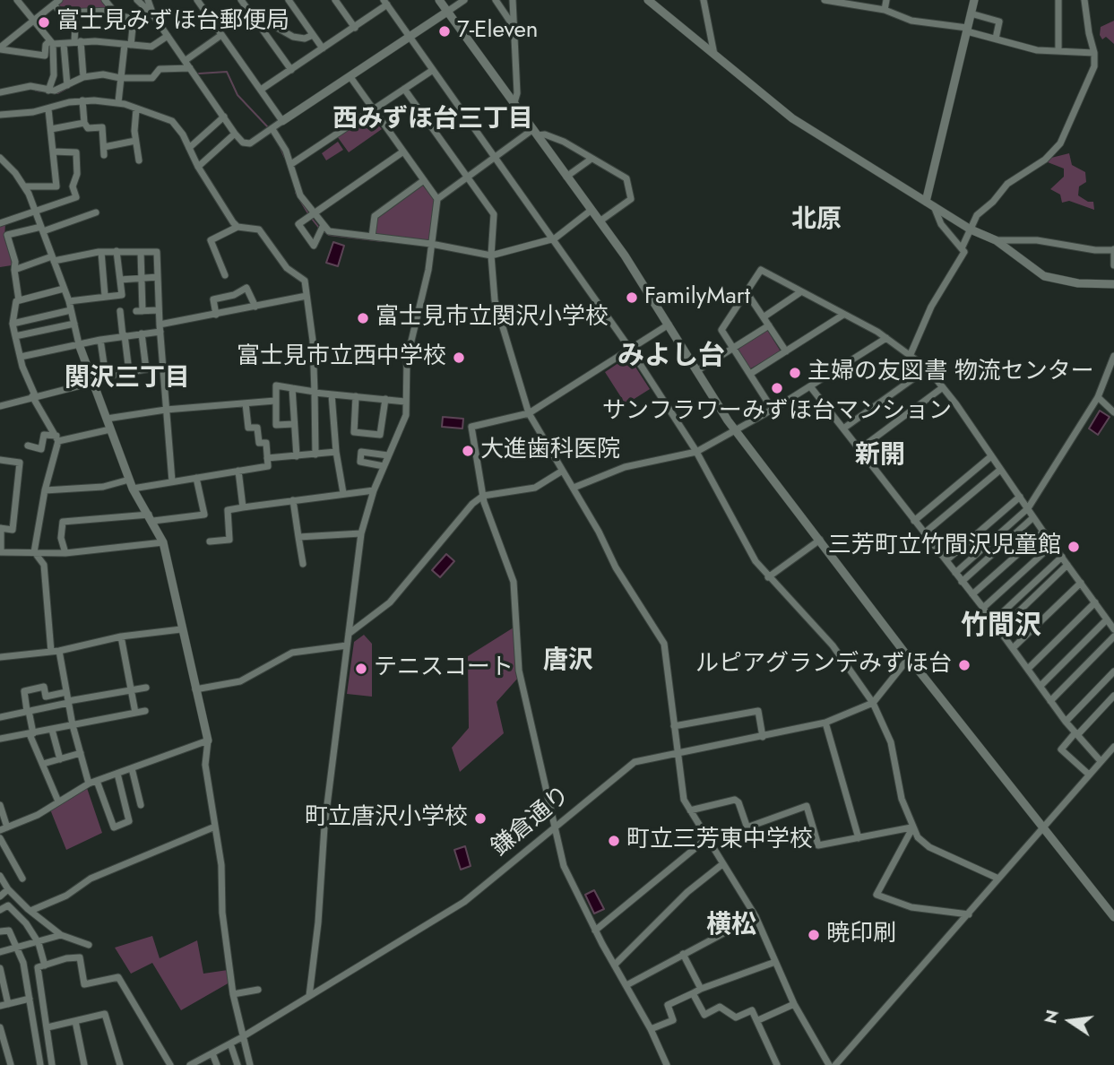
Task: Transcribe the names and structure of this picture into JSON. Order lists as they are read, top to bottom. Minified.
{"streets":{"street":["鎌倉通り"]},"districts":["西みずほ台三丁目","北原","みよし台","関沢三丁目","新開","竹間沢","唐沢","横松"],"places":["富士見みずほ台郵便局","7-Eleven","FamilyMart","富士見市立関沢小学校","富士見市立西中学校","主婦の友図書 物流センター","サンフラワーみずほ台マンション","大進歯科医院","三芳町立竹間沢児童館","ルピアグランデみずほ台","テニスコート","町立唐沢小学校","町立三芳東中学校","暁印刷"],"north":"left"}
